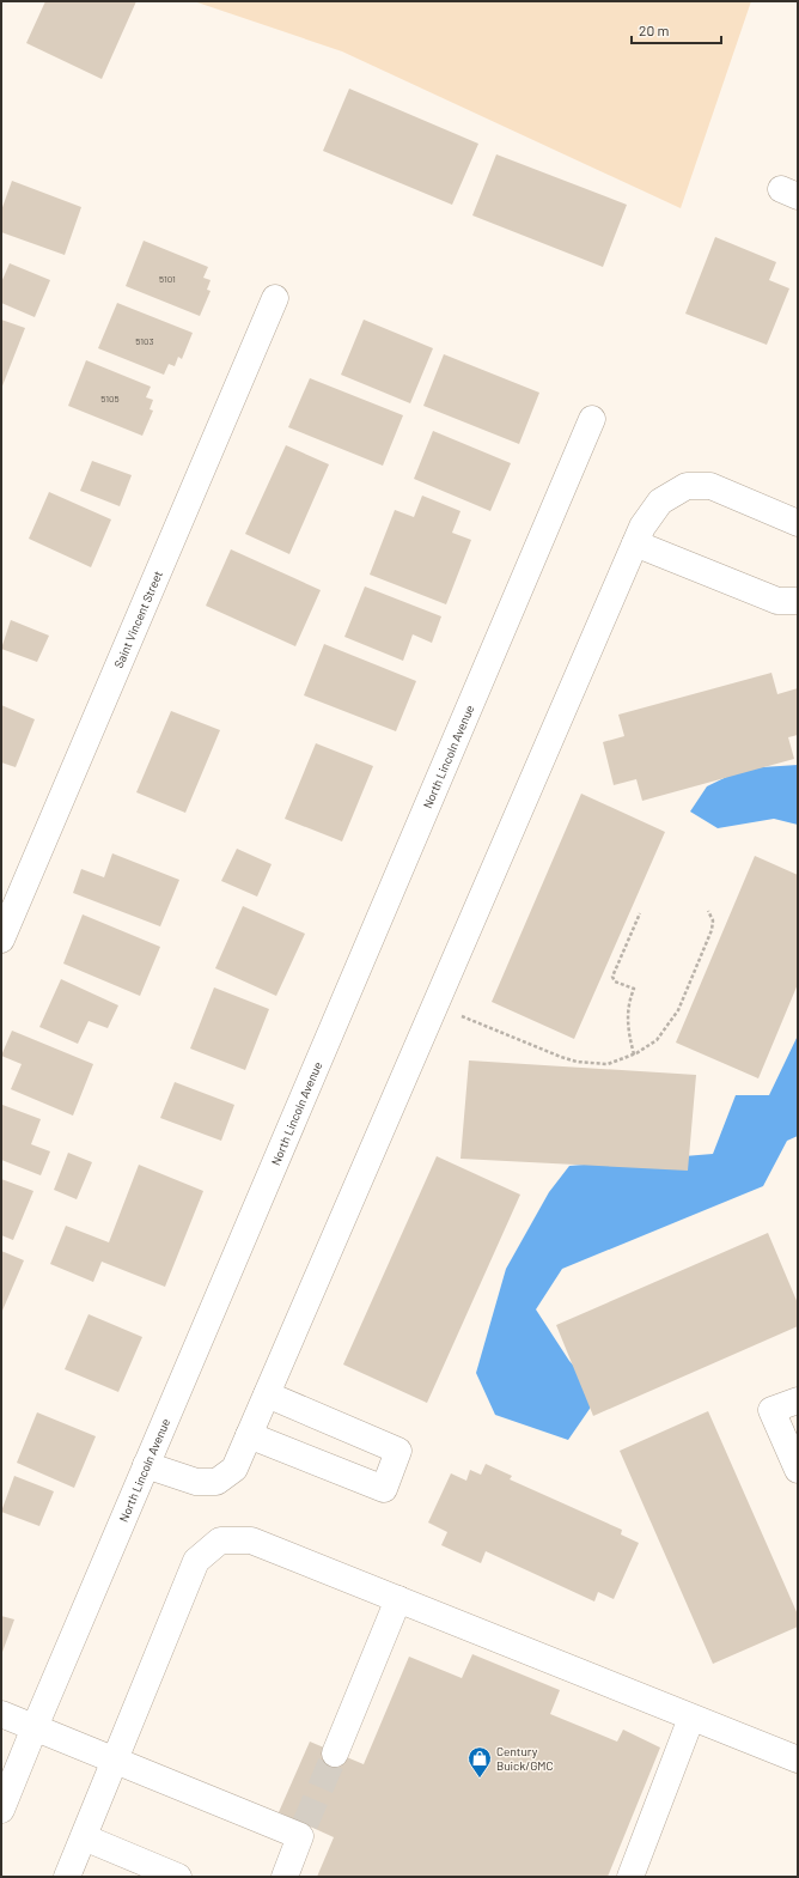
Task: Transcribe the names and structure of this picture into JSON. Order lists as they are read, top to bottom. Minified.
{"streets":{"street":["Saint Vincent Street","North Lincoln Avenue"]},"places":{"shop":["Century Buick/GMC"]},"house_numbers":["5101","5103","5105"],"scale_bar":"20 m"}
